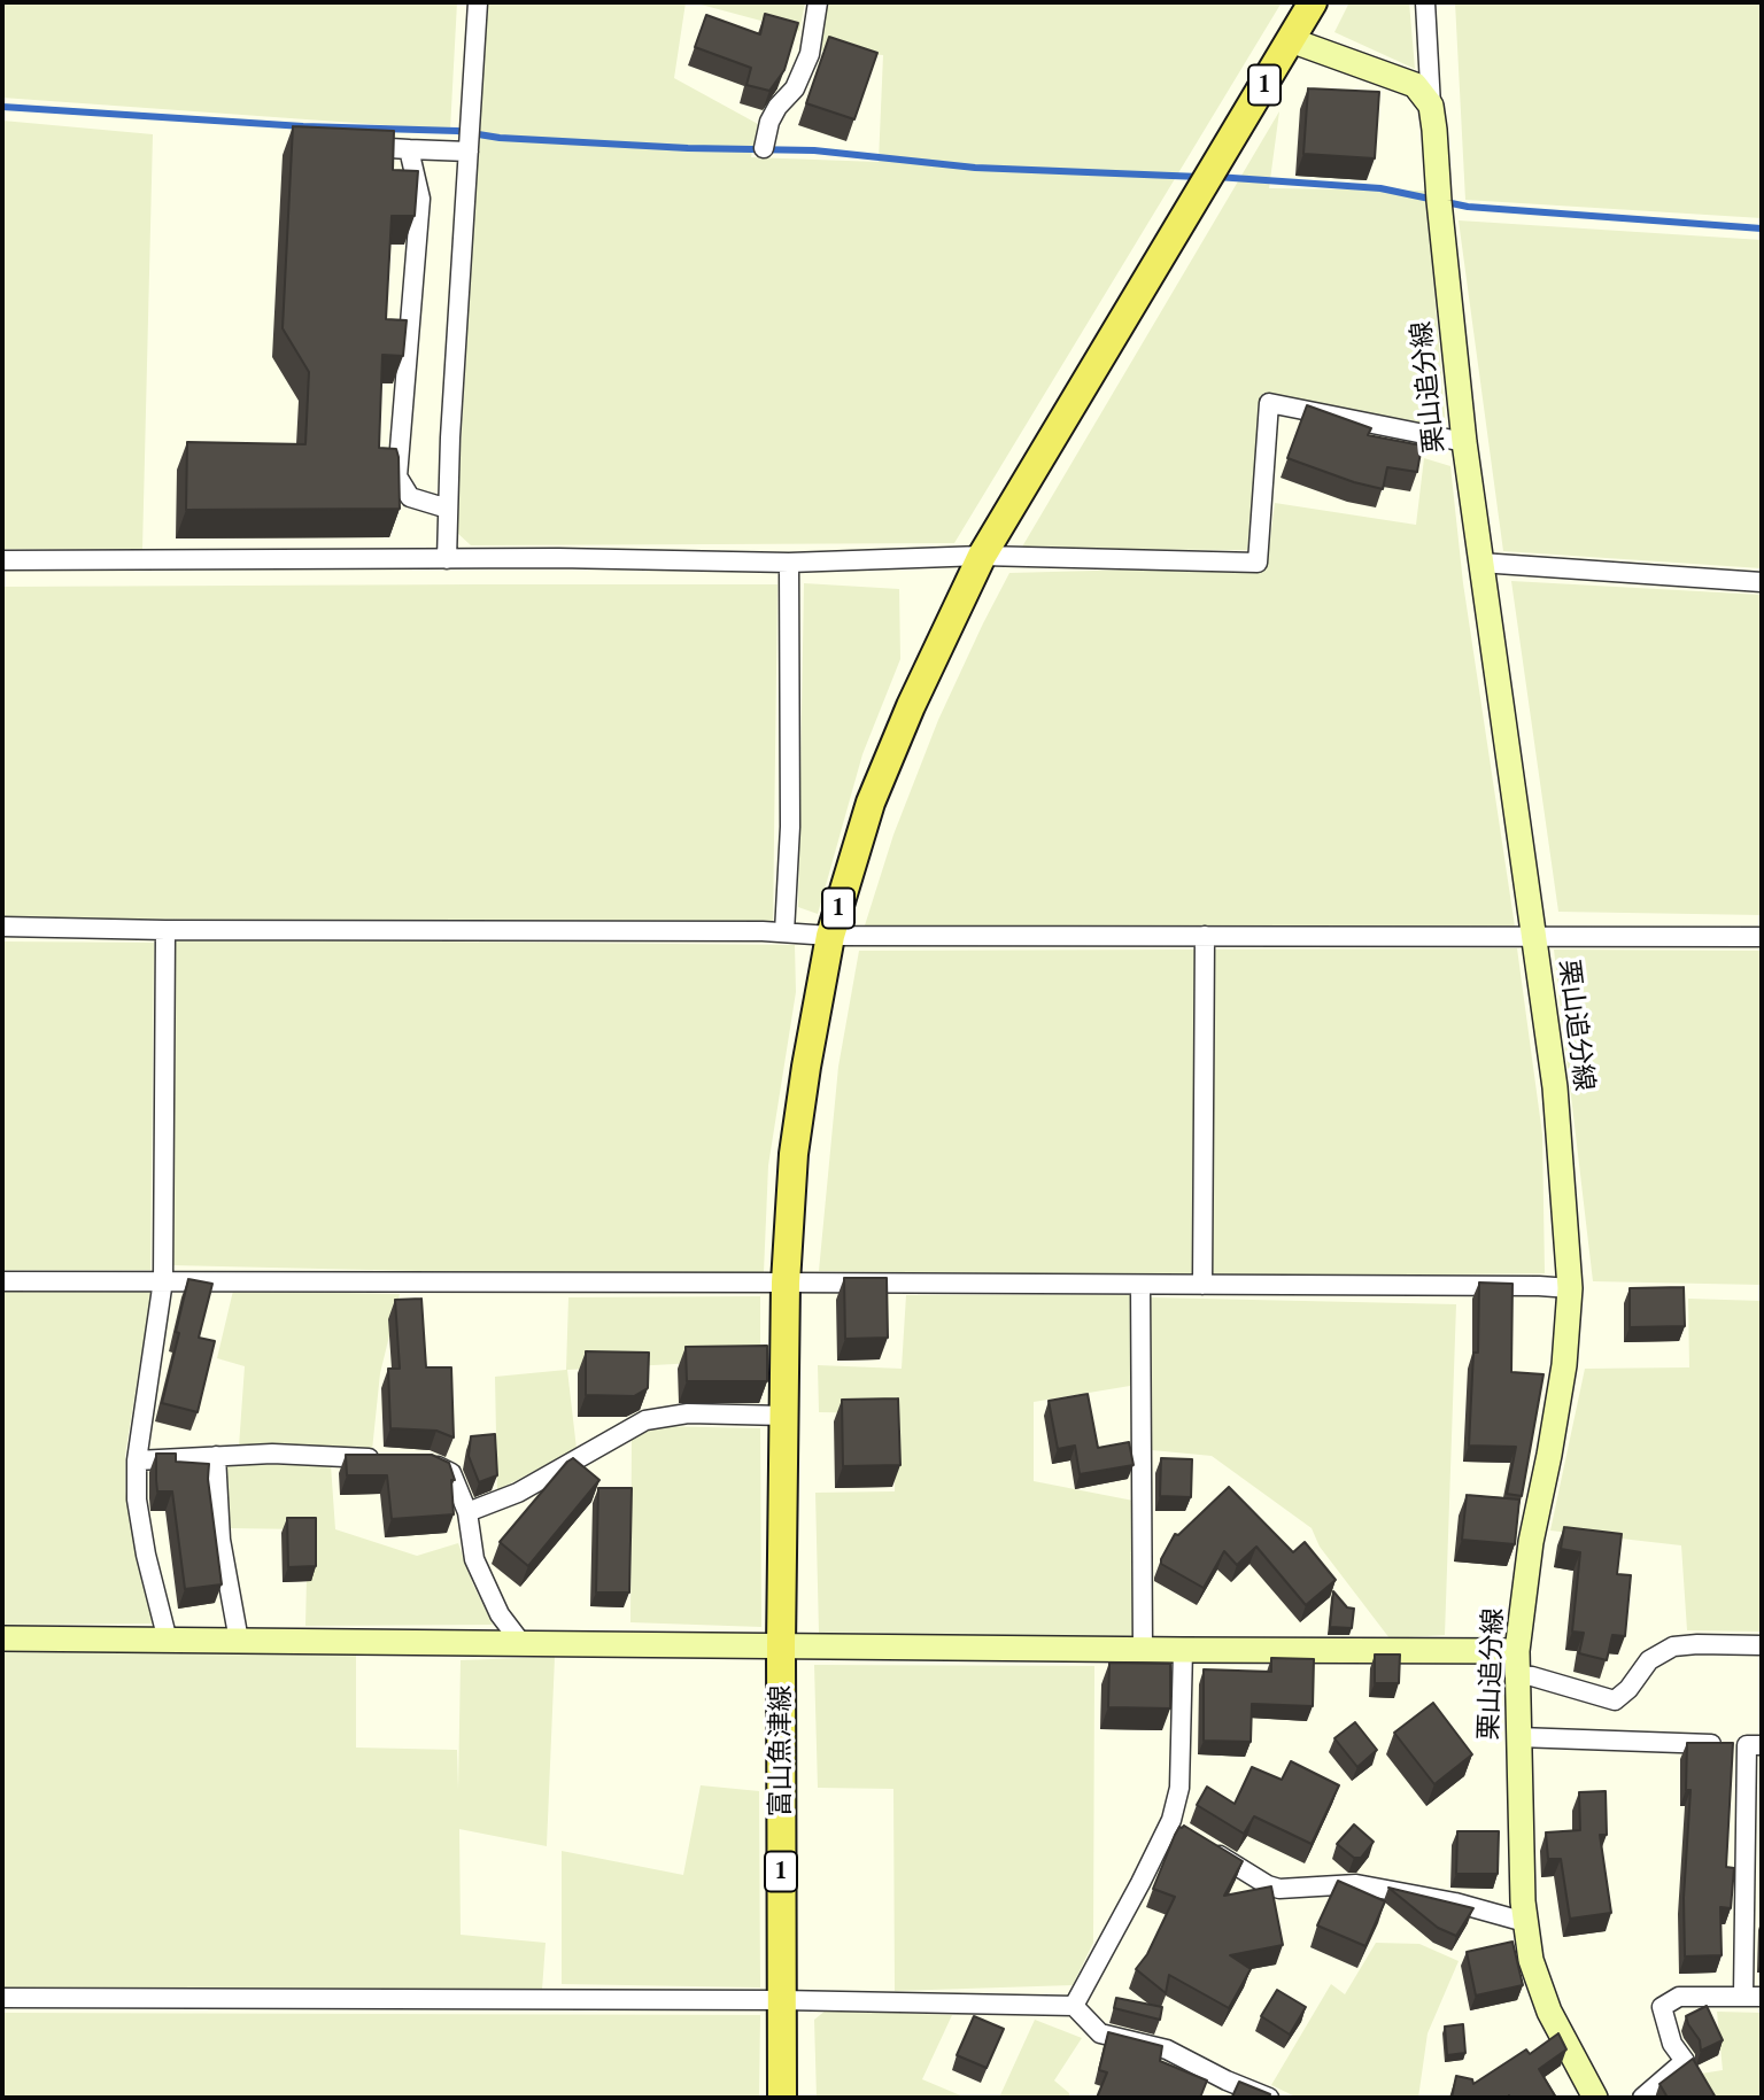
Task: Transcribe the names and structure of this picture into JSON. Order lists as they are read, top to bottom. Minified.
{"streets":{"main road":["1","栗山追分線","富山魚津線"]},"crossings":[["1","富山魚津線"]]}
